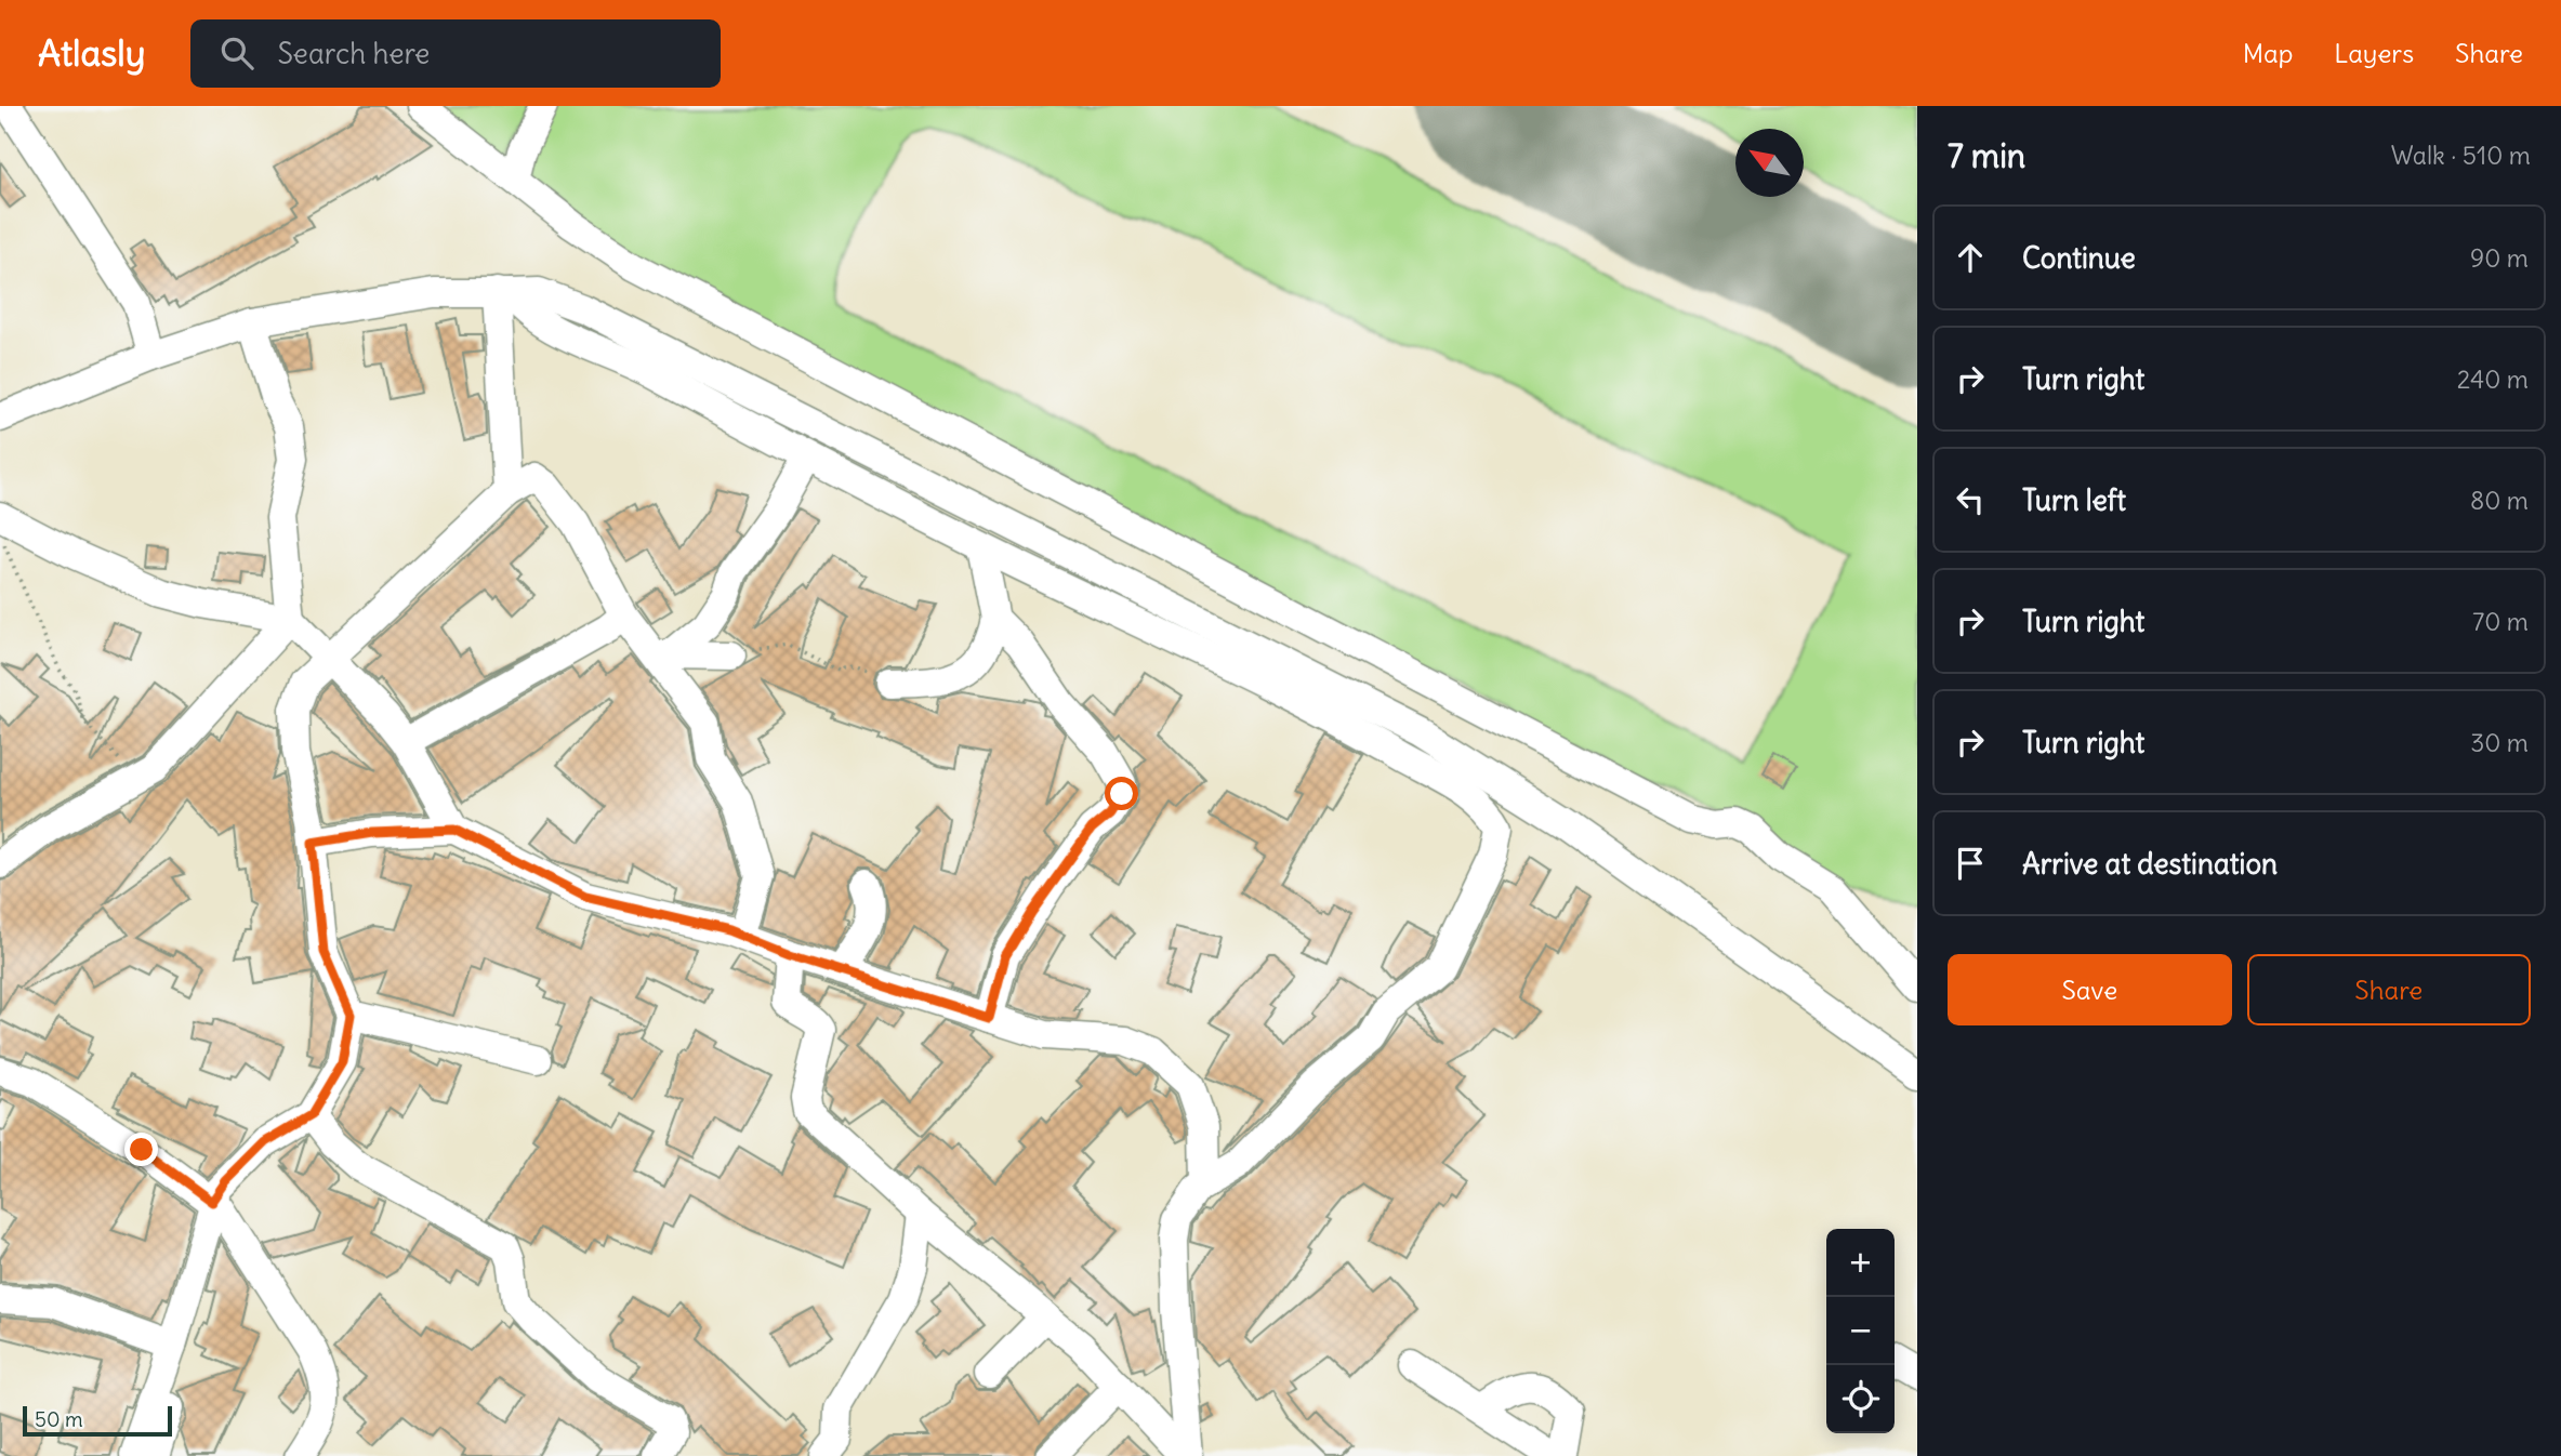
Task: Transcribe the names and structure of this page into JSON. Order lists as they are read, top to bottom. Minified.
{"scale_bar":"50 m","north":"top left","page":{"header":"Atlasly","search":"Search here","nav":["Map","Layers","Share"],"heading":["7 min","Walk · 510 m"],"list":[["Continue","90 m"],["Turn right","240 m"],["Turn left","80 m"],["Turn right","70 m"],["Turn right","30 m"],"Arrive at destination"],"buttons":["Save","Share"],"map_buttons":["+","−"],"scale":"50 m"}}
